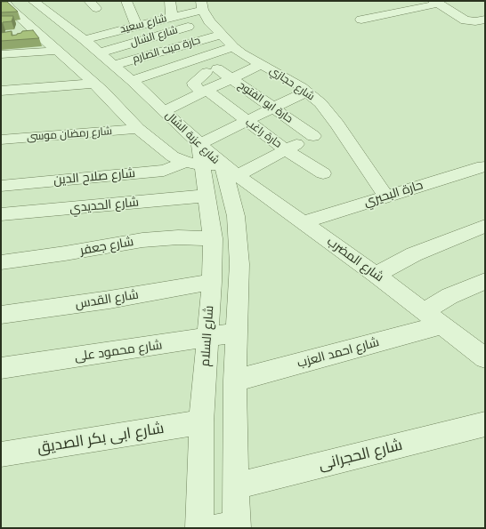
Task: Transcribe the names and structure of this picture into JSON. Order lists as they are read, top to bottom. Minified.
{"streets":{"street":["شارع سعيد","شارع الشال","حارة ميت الصارم","شارع حجازي","حارة ابو الفتوح","حارة راغب","شارع رمضان موسى","شارع عزبة الشال","شارع صلاح الدين","حارة البحيري","شارع الحديدي","شارع جعفر","شارع المضرب","شارع القدس","شارع السلام","شارع محمود على","شارع احمد العزب","شارع ابى بكر الصديق","شارع الحجرانى"]},"crossings":[["شارع سعيد","شارع الشال"],["شارع سعيد","شارع حجازي"],["شارع سعيد","شارع عزبة الشال"],["شارع الشال","شارع حجازي"],["شارع الشال","شارع عزبة الشال"],["حارة ميت الصارم","شارع حجازي"],["حارة ميت الصارم","شارع عزبة الشال"],["شارع حجازي","شارع صلاح الدين"],["شارع حجازي","حارة البحيري"],["حارة ابو الفتوح","حارة راغب"],["حارة ابو الفتوح","شارع صلاح الدين"],["حارة راغب","شارع صلاح الدين"],["شارع رمضان موسى","شارع عزبة الشال"],["شارع عزبة الشال","شارع صلاح الدين"],["شارع عزبة الشال","شارع المضرب"],["شارع عزبة الشال","شارع السلام"],["شارع صلاح الدين","شارع المضرب"],["شارع صلاح الدين","شارع السلام"],["حارة البحيري","شارع المضرب"],["شارع الحديدي","شارع السلام"],["شارع جعفر","شارع السلام"],["شارع المضرب","شارع السلام"],["شارع المضرب","شارع احمد العزب"],["شارع القدس","شارع السلام"],["شارع السلام","شارع محمود على"],["شارع السلام","شارع احمد العزب"],["شارع السلام","شارع ابى بكر الصديق"],["شارع السلام","شارع الحجرانى"]]}
